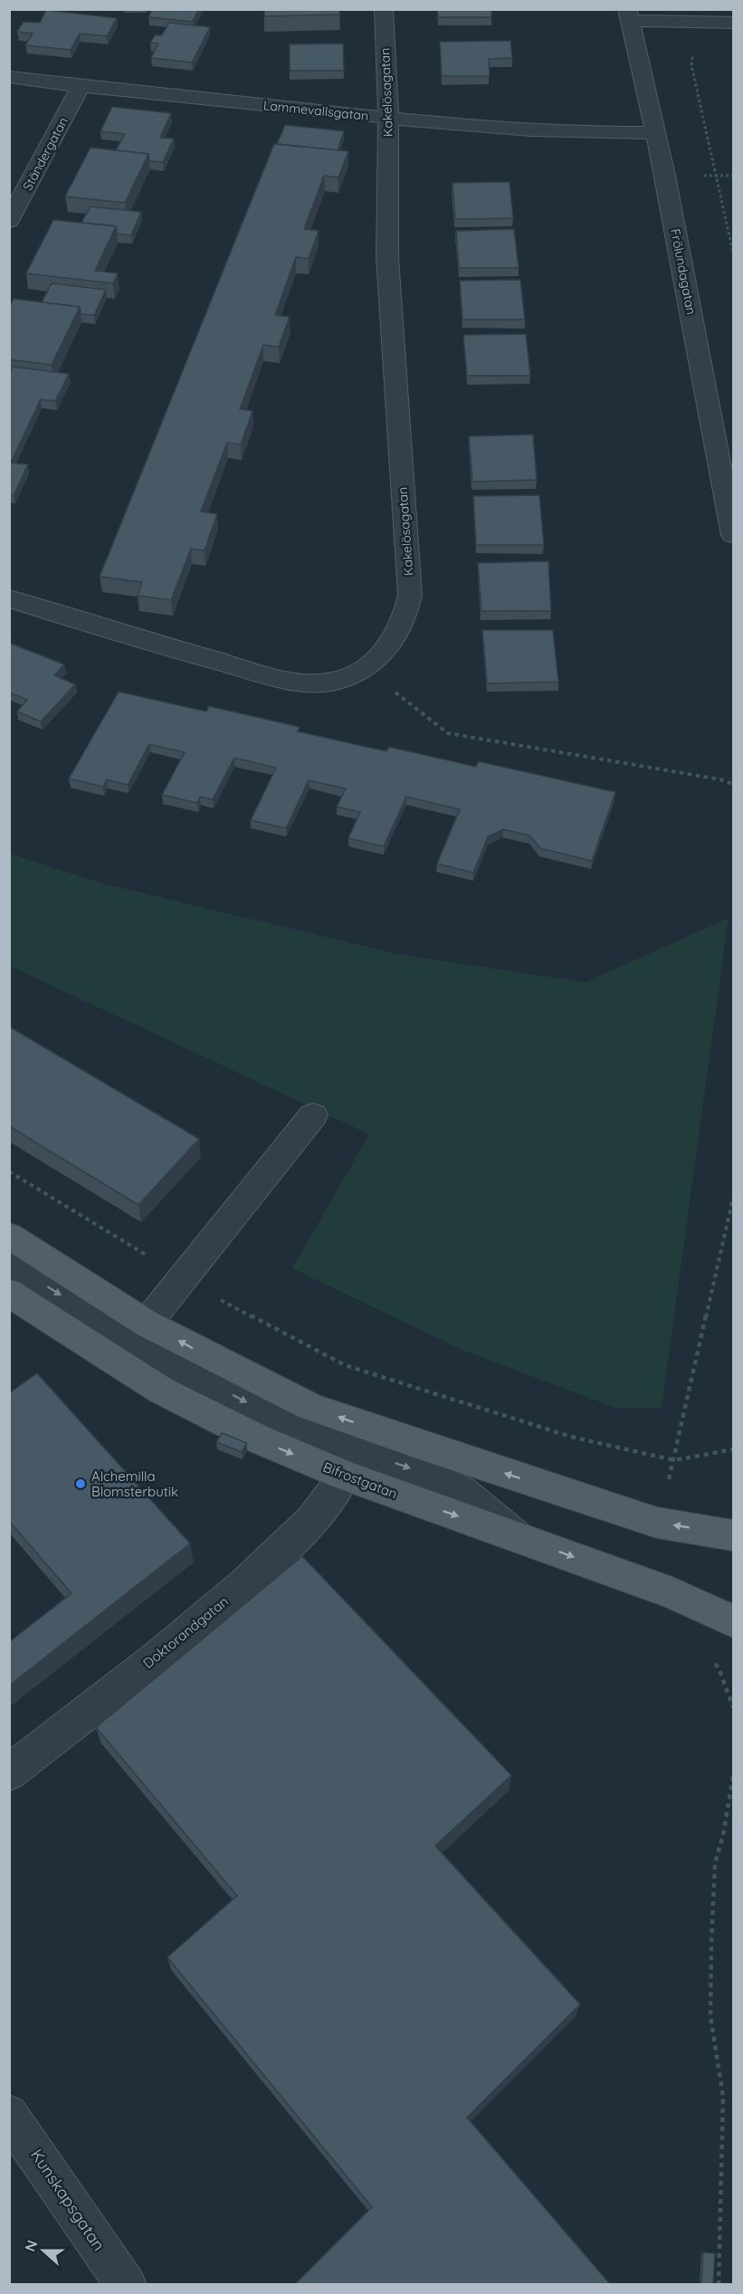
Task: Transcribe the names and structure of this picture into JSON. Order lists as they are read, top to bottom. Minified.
{"streets":{"main road":["Bifrostgatan"],"street":["Kakelösagatan","Lammevallsgatan","Ständergatan","Frölundagatan","Doktorandgatan","Kunskapsgatan"]},"crossings":[["Kakelösagatan","Lammevallsgatan"],["Lammevallsgatan","Ständergatan"],["Lammevallsgatan","Frölundagatan"],["Bifrostgatan","Doktorandgatan"]],"places":["Alchemilla Blomsterbutik"],"north":"left"}
